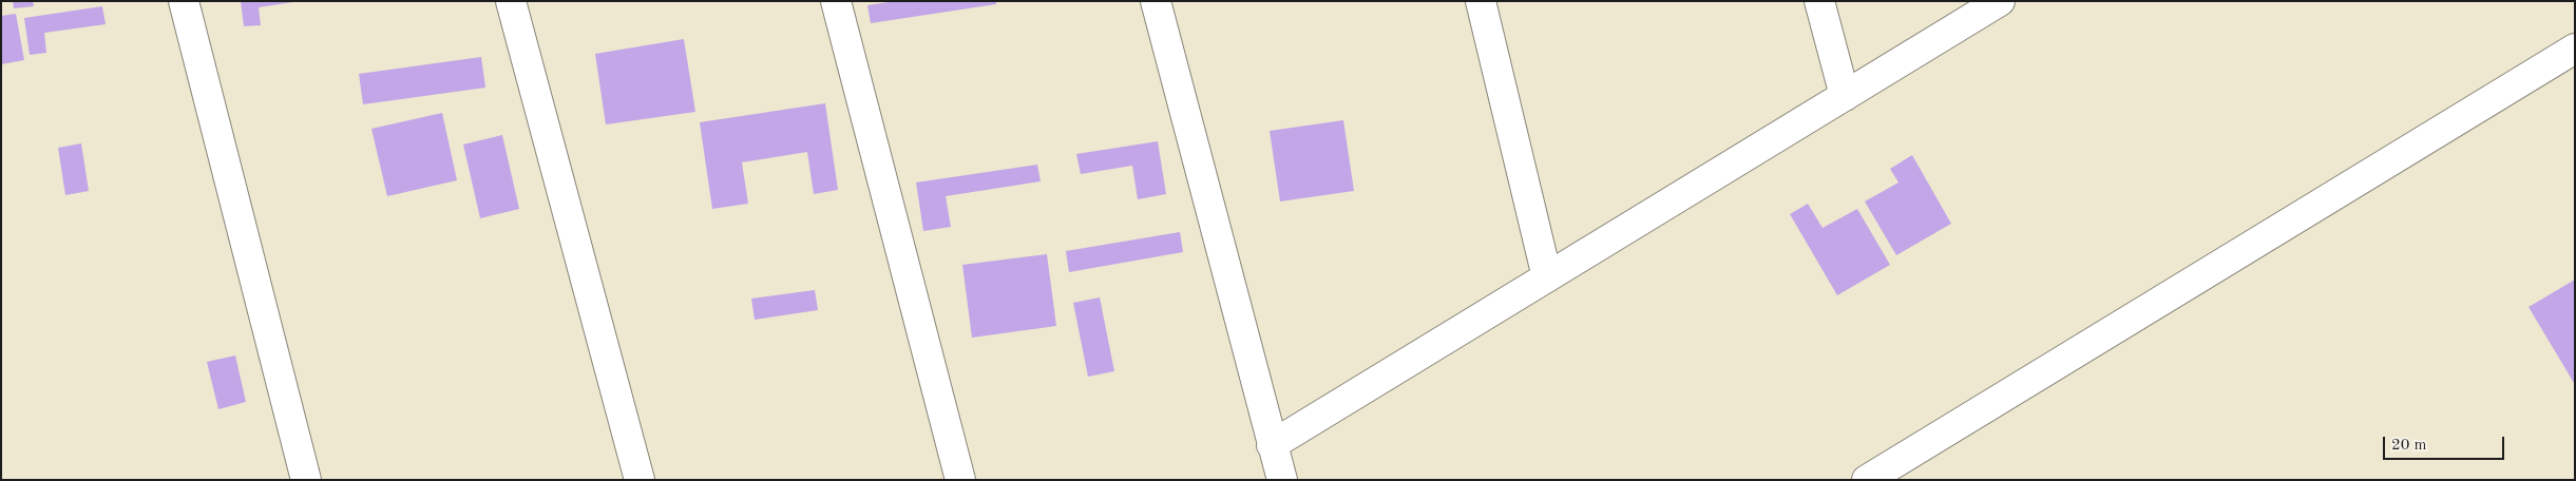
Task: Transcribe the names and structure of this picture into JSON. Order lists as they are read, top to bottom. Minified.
{"scale_bar":"20 m"}
